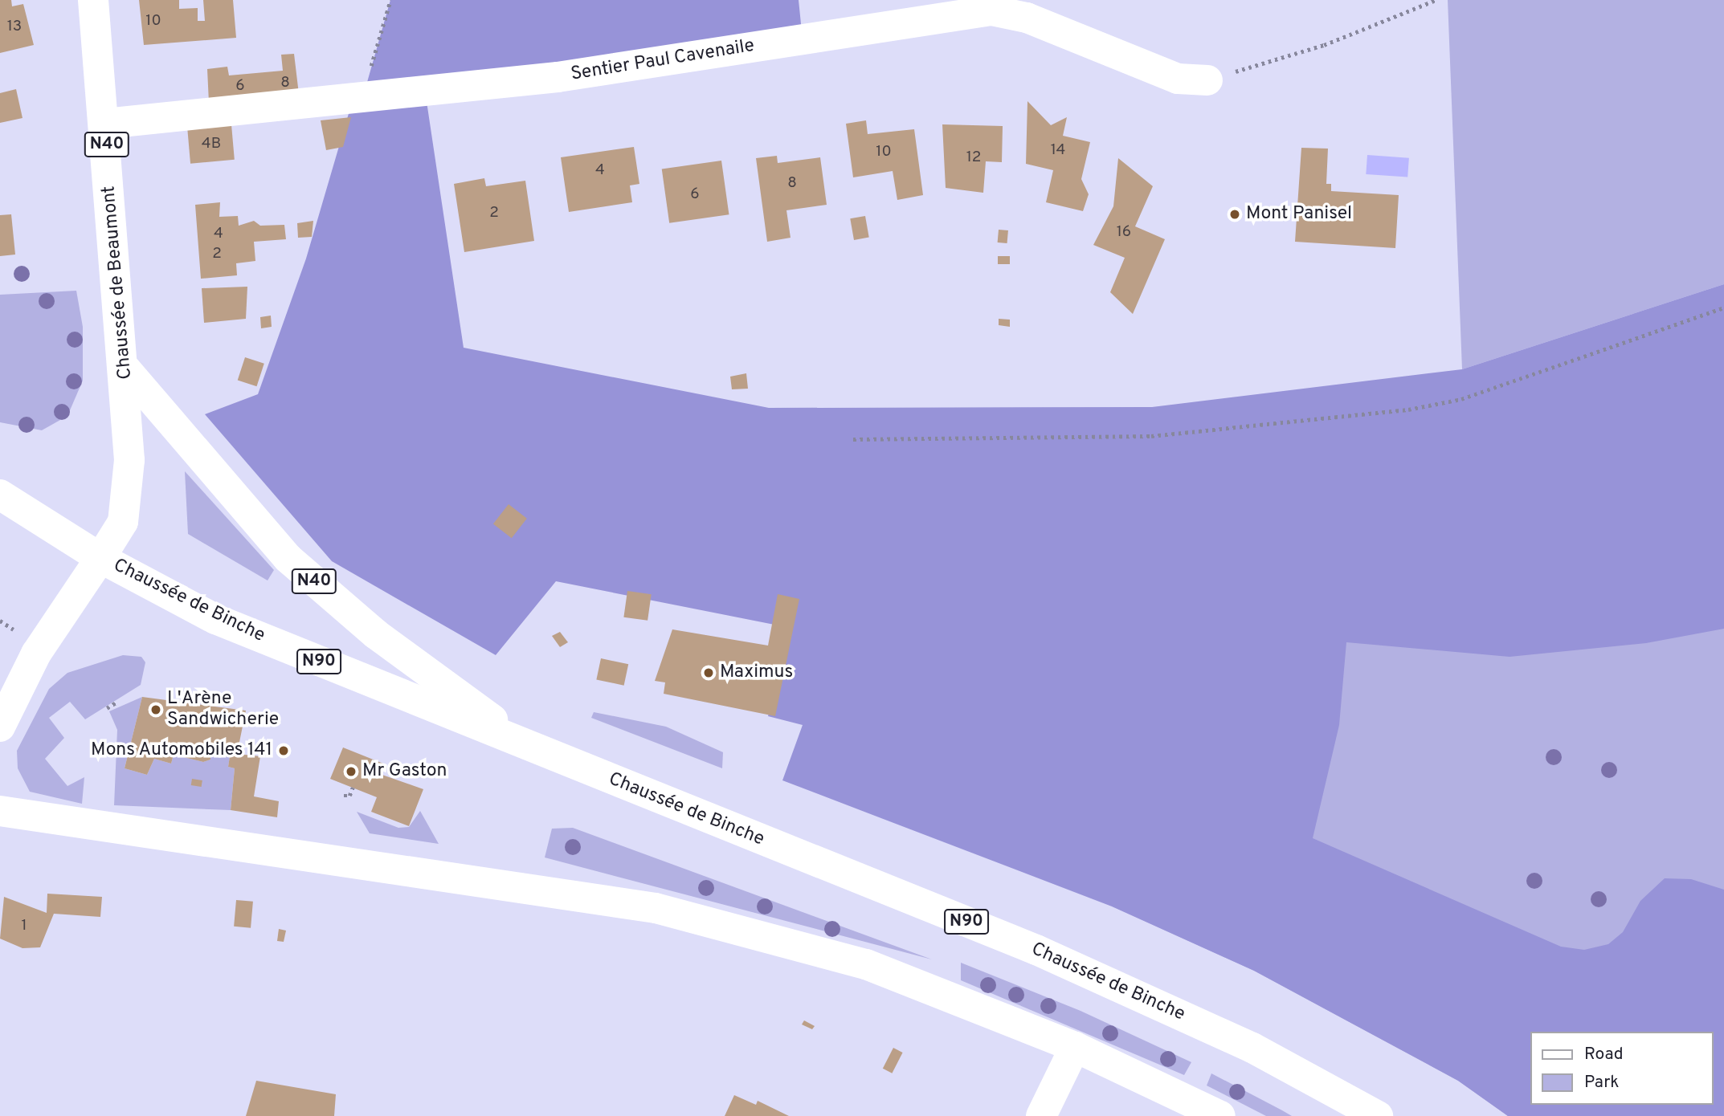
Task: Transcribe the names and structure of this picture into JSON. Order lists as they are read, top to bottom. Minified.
{"streets":{"main road":["Sentier Paul Cavenaile","N40","Chaussée de Beaumont","Chaussée de Binche","N90"]},"crossings":[["Sentier Paul Cavenaile","Chaussée de Beaumont"],["N40","Chaussée de Beaumont"],["N40","Chaussée de Binche"],["Chaussée de Beaumont","Chaussée de Binche"]],"places":["Mont Panisel","Maximus","L'Arène Sandwicherie","Mons Automobiles 141","Mr Gaston"],"house_numbers":["10","13","8","6","4B","14","10","12","4","8","6","2","16","4","2","1"],"legend":["Road","Park"]}
